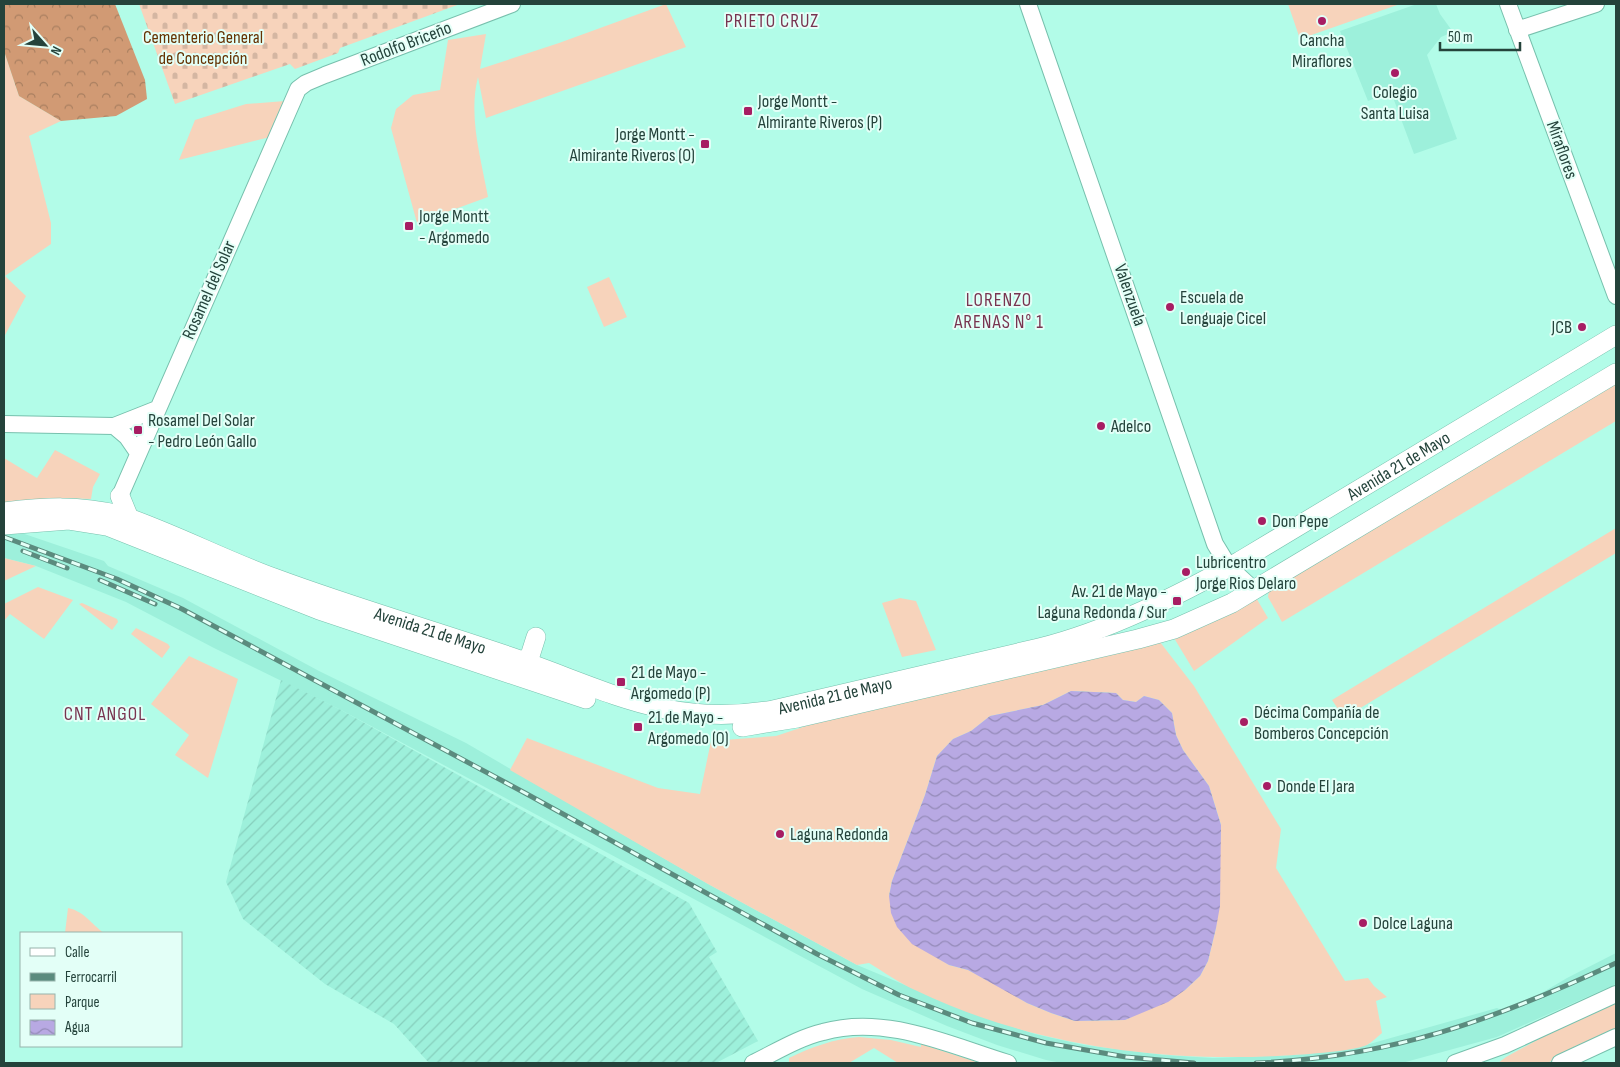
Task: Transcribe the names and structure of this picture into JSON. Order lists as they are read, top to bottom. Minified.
{"streets":{"main road":["Avenida 21 de Mayo"],"street":["Rodolfo Briceño","Miraflores","Rosamel del Solar","Valenzuela"]},"crossings":[["Rodolfo Briceño","Rosamel del Solar"],["Valenzuela","Avenida 21 de Mayo"]],"districts":["PRIETO CRUZ","LORENZO ARENAS N° 1","CNT ANGOL"],"parks":["Cementerio General de Concepción"],"places":{"other":["Cancha Miraflores","Colegio Santa Luisa","Escuela de Lenguaje Cicel","JCB","Adelco","Don Pepe","Lubricentro Jorge Rios Delaro","Décima Compañía de Bomberos Concepción","Donde El Jara","Laguna Redonda","Dolce Laguna"],"transit":["Jorge Montt - Almirante Riveros (P)","Jorge Montt - Almirante Riveros (O)","Jorge Montt - Argomedo","Rosamel Del Solar - Pedro León Gallo","Av. 21 de Mayo - Laguna Redonda / Sur","21 de Mayo - Argomedo (P)","21 de Mayo - Argomedo (O)"]},"legend":["Calle","Ferrocarril","Parque","Agua"],"scale_bar":"50 m","north":"bottom right"}
